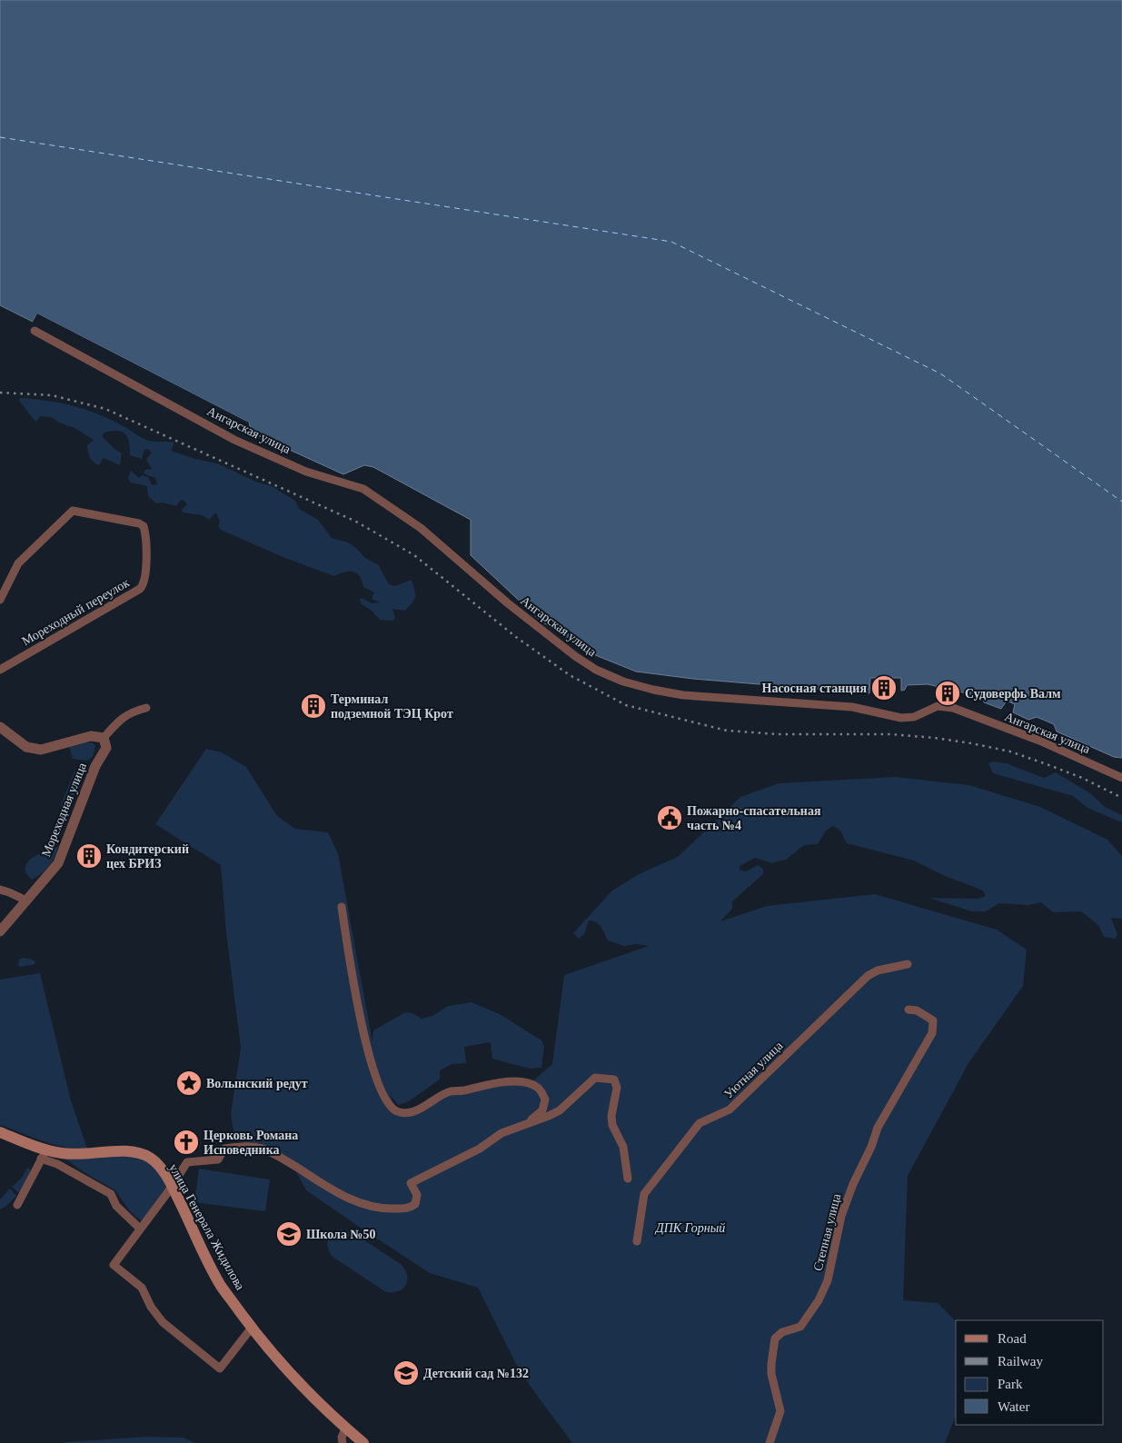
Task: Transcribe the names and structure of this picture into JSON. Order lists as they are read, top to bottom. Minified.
{"streets":{"main road":["улица Генерала Жидилова"],"street":["Ангарская улица","Мореходный переулок","Мореходная улица","Уютная улица","Степная улица"]},"parks":["ДПК Горный"],"places":{"building":["Насосная станция","Судоверфь Валм","Терминал подземной ТЭЦ Крот","Кондитерский цех БРИЗ"],"public building":["Пожарно-спасательная часть №4"],"place":["Волынский редут"],"church":["Церковь Романа Исповедника"],"school or university":["Школа №50","Детский сад №132"]},"legend":["Road","Railway","Park","Water"]}
